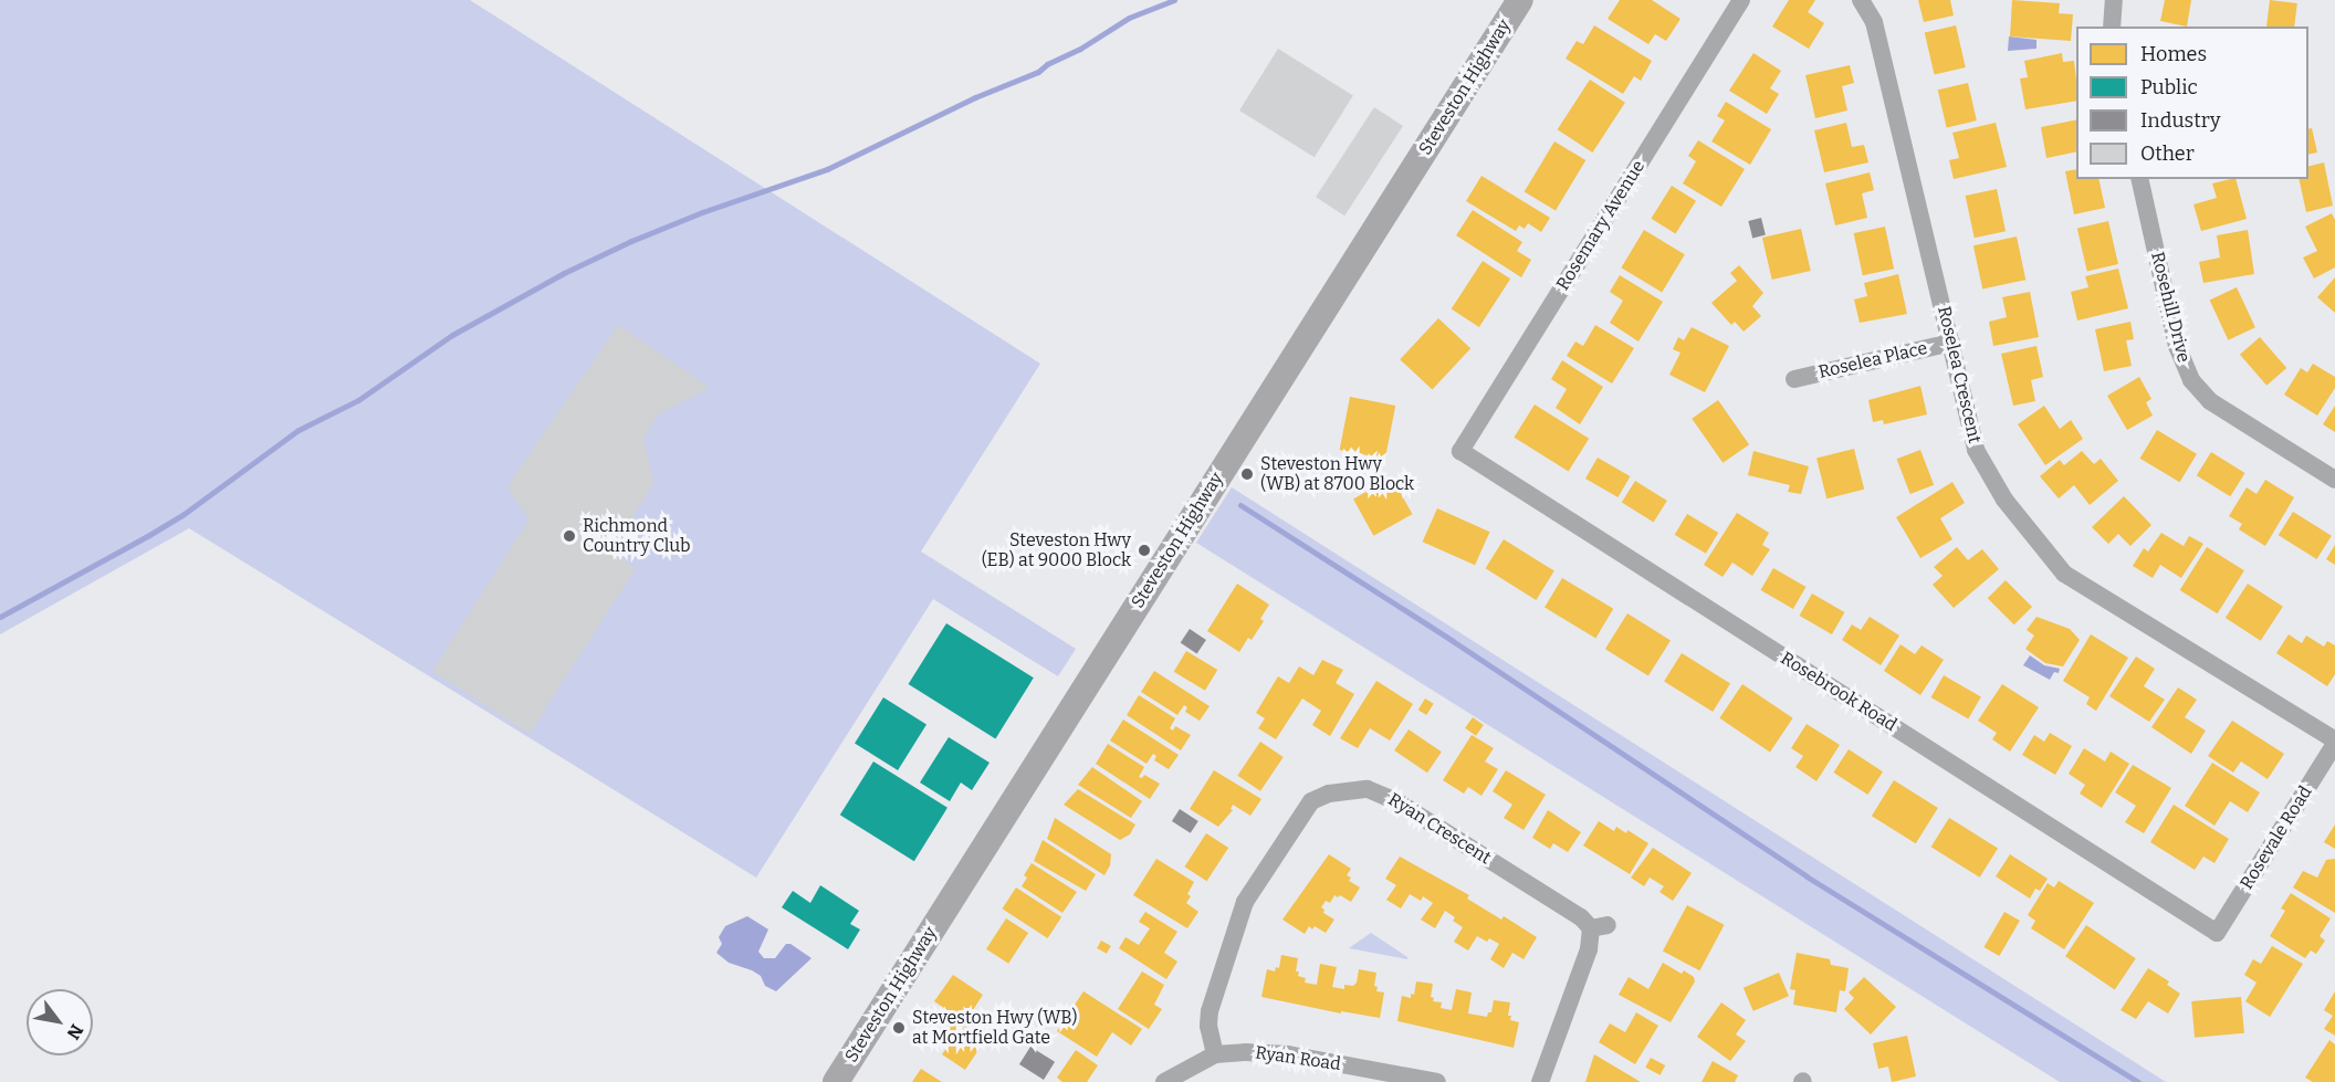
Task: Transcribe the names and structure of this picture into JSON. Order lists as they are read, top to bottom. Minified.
{"streets":{"main road":["Steveston Highway"],"street":["Rosemary Avenue","Rosehill Drive","Roselea Place","Roselea Crescent","Rosebrook Road","Ryan Crescent","Rosevale Road","Ryan Road"]},"crossings":[["Rosemary Avenue","Rosebrook Road"],["Roselea Place","Roselea Crescent"],["Roselea Crescent","Rosevale Road"],["Rosebrook Road","Rosevale Road"],["Ryan Crescent","Ryan Road"]],"places":["Steveston Hwy (WB) at 8700 Block","Richmond Country Club","Steveston Hwy (EB) at 9000 Block","Steveston Hwy (WB) at Mortfield Gate"],"legend":["Homes","Public","Industry","Other"],"north":"bottom right"}
